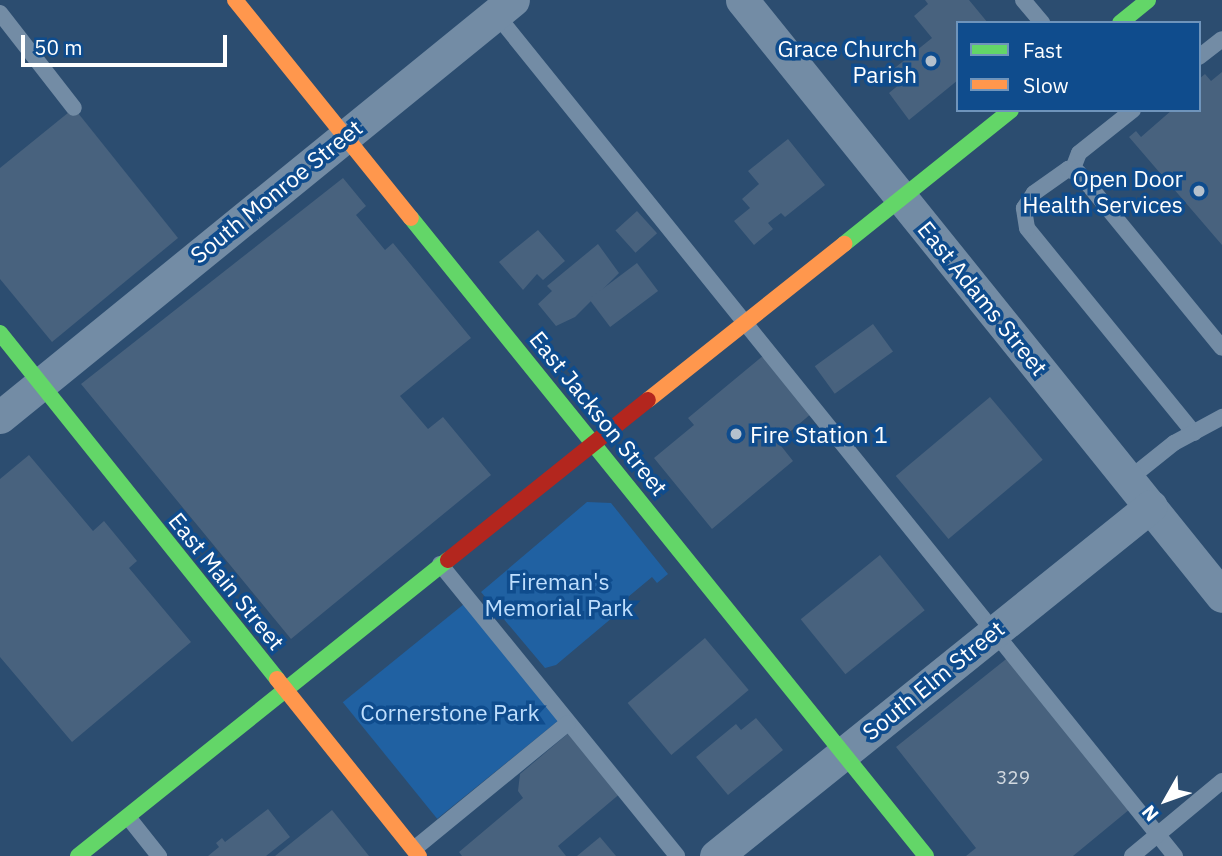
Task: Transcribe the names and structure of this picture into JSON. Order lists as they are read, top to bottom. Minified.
{"streets":{"main road":["East Jackson Street","East Main Street"],"street":["South Monroe Street","East Adams Street","South Elm Street"]},"crossings":[["South Monroe Street","East Jackson Street"],["South Monroe Street","East Main Street"],["East Adams Street","South Elm Street"],["East Jackson Street","South Elm Street"]],"parks":["Fireman's Memorial Park","Cornerstone Park"],"places":["Grace Church Parish","Open Door Health Services","Fire Station 1"],"house_numbers":["329"],"legend":["Fast","Slow"],"scale_bar":"50 m","north":"bottom left"}
